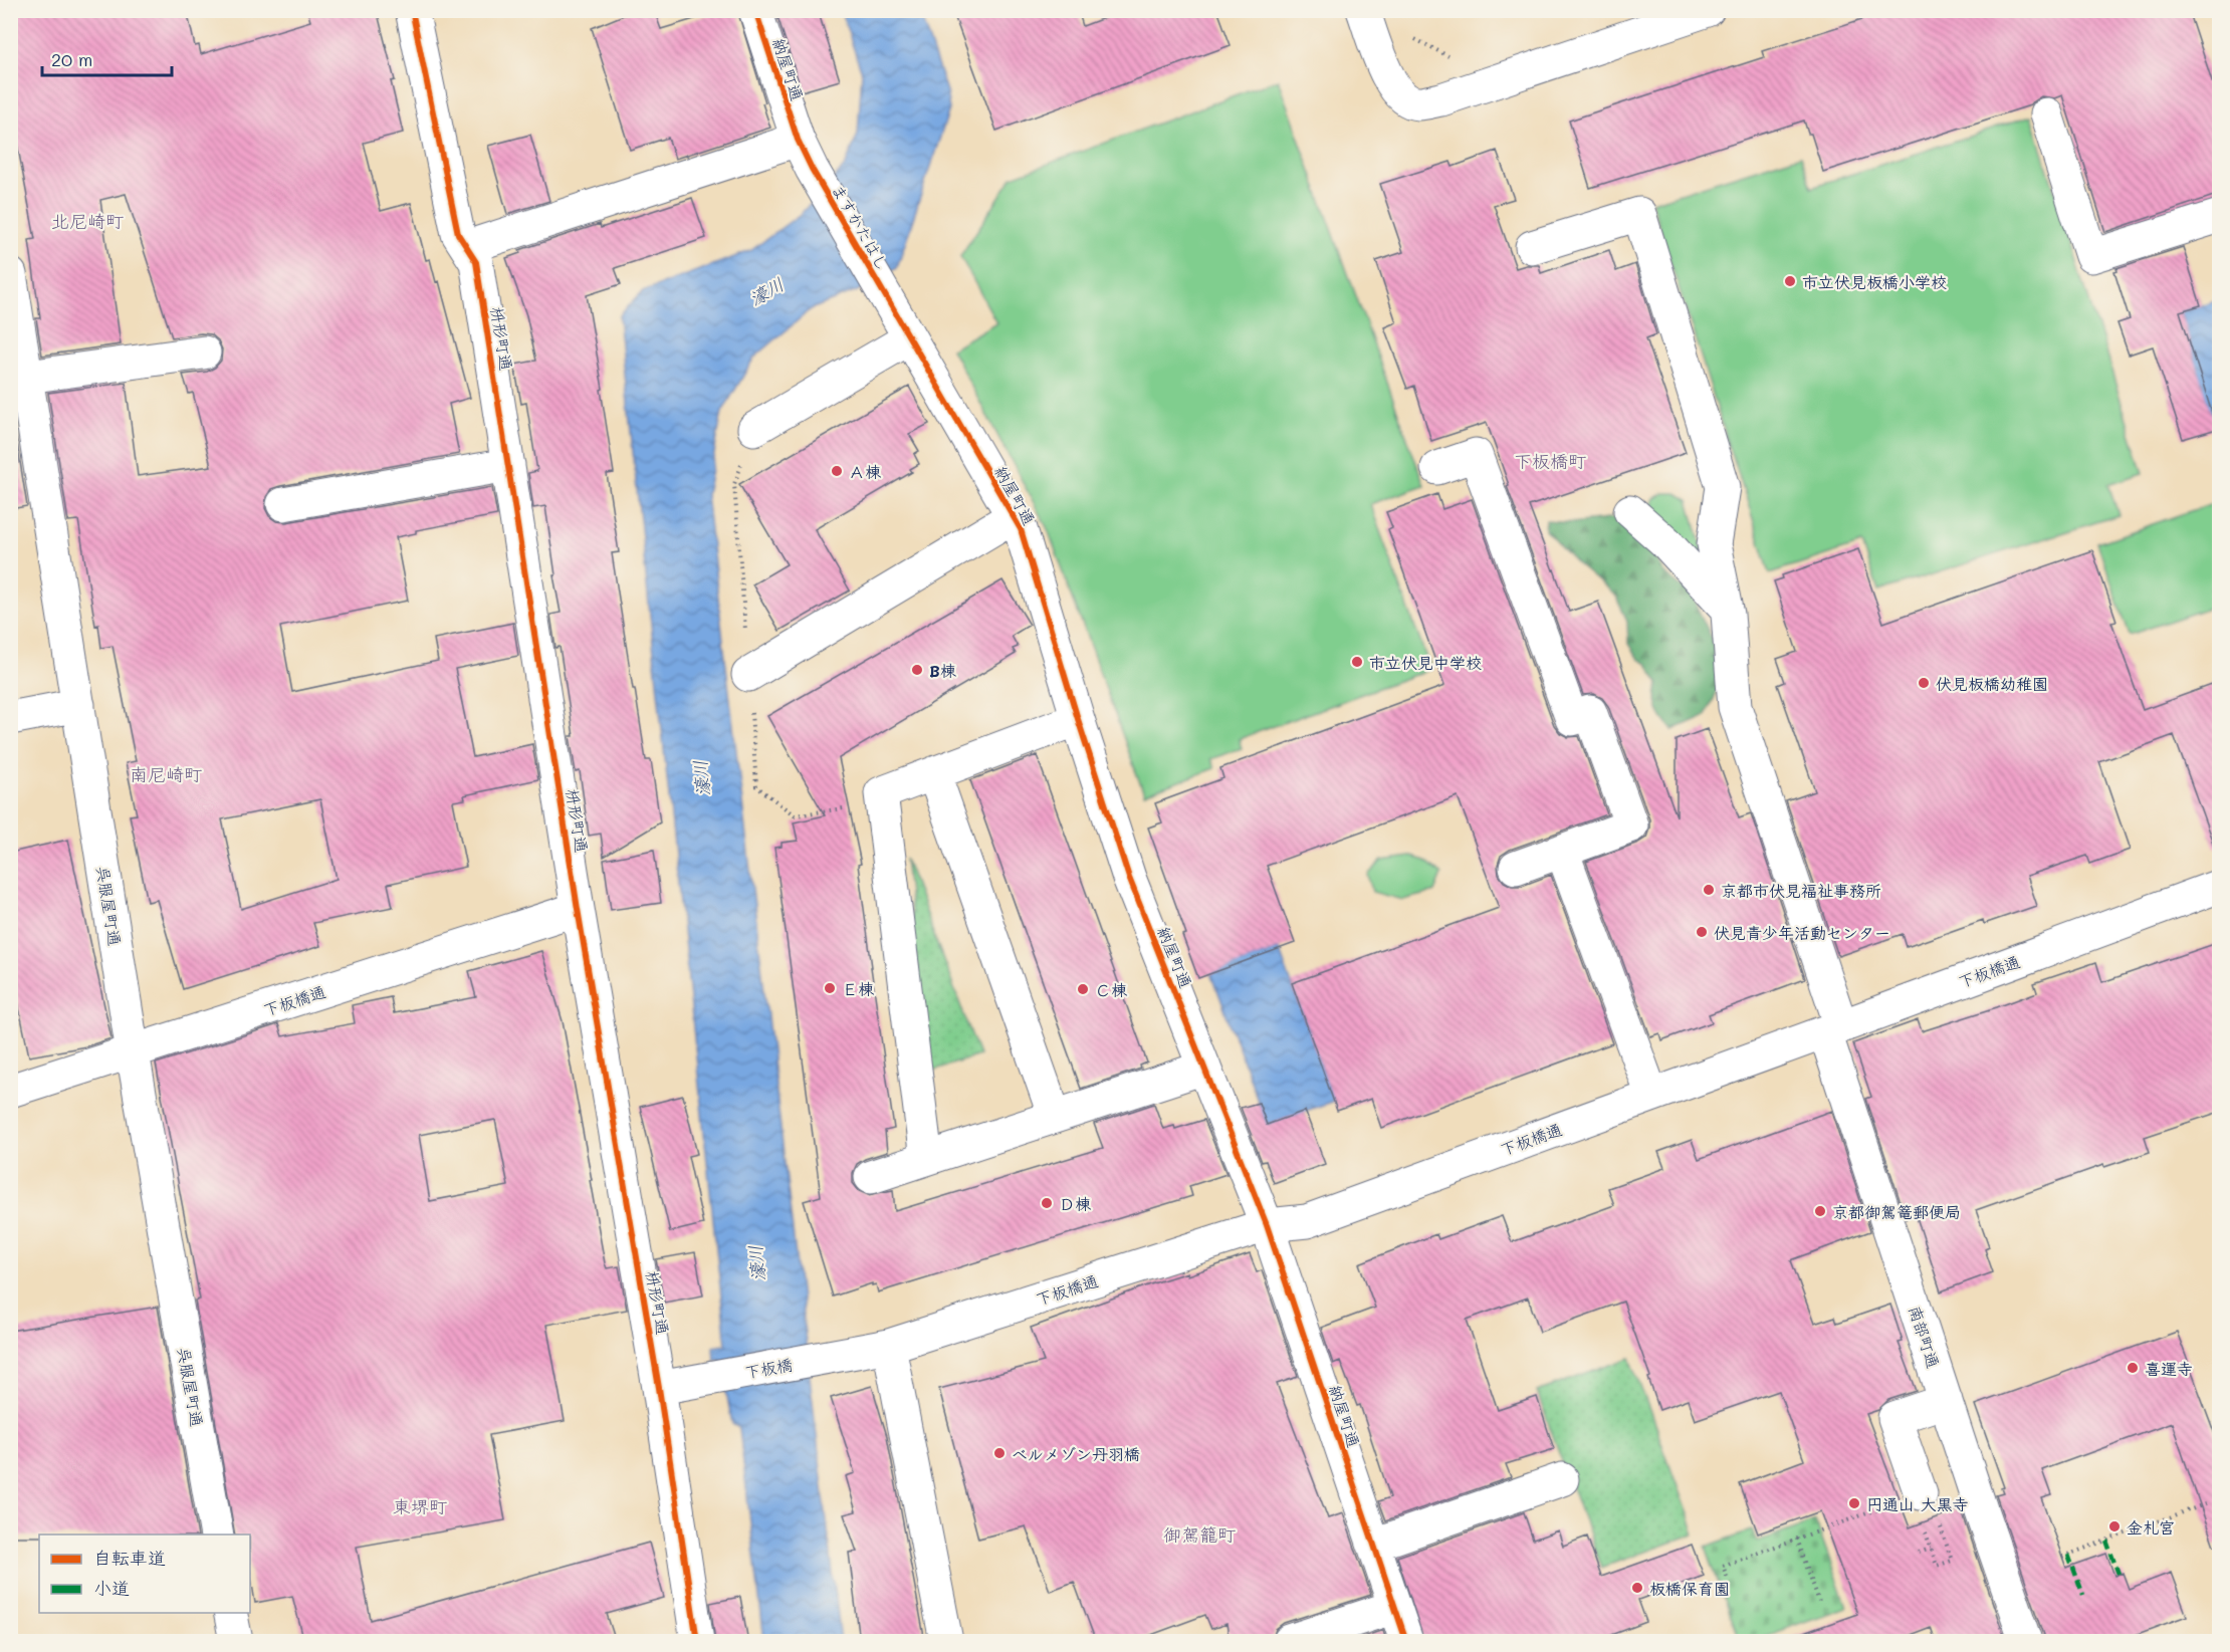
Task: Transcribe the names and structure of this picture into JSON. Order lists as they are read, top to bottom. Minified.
{"streets":{"street":["納屋町通","ますかたはし","枡形町通","呉服屋町通","下板橋通","南部町通","下板橋"]},"crossings":[["納屋町通","ますかたはし"],["納屋町通","下板橋通"],["枡形町通","下板橋通"],["枡形町通","下板橋"],["呉服屋町通","下板橋通"],["下板橋通","南部町通"],["下板橋通","下板橋"]],"districts":["北尼崎町","下板橋町","南尼崎町","東堺町","御駕籠町"],"water":["濠川"],"places":["市立伏見板橋小学校","Ａ棟","市立伏見中学校","B棟","伏見板橋幼稚園","京都市伏見福祉事務所","伏見青少年活動センター","Ｅ棟","Ｃ棟","Ｄ棟","京都御駕篭郵便局","喜運寺","ベルメゾン丹羽橋","円通山 大黒寺","金札宮","板橋保育園"],"legend":["自転車道","小道"],"scale_bar":"20 m"}
